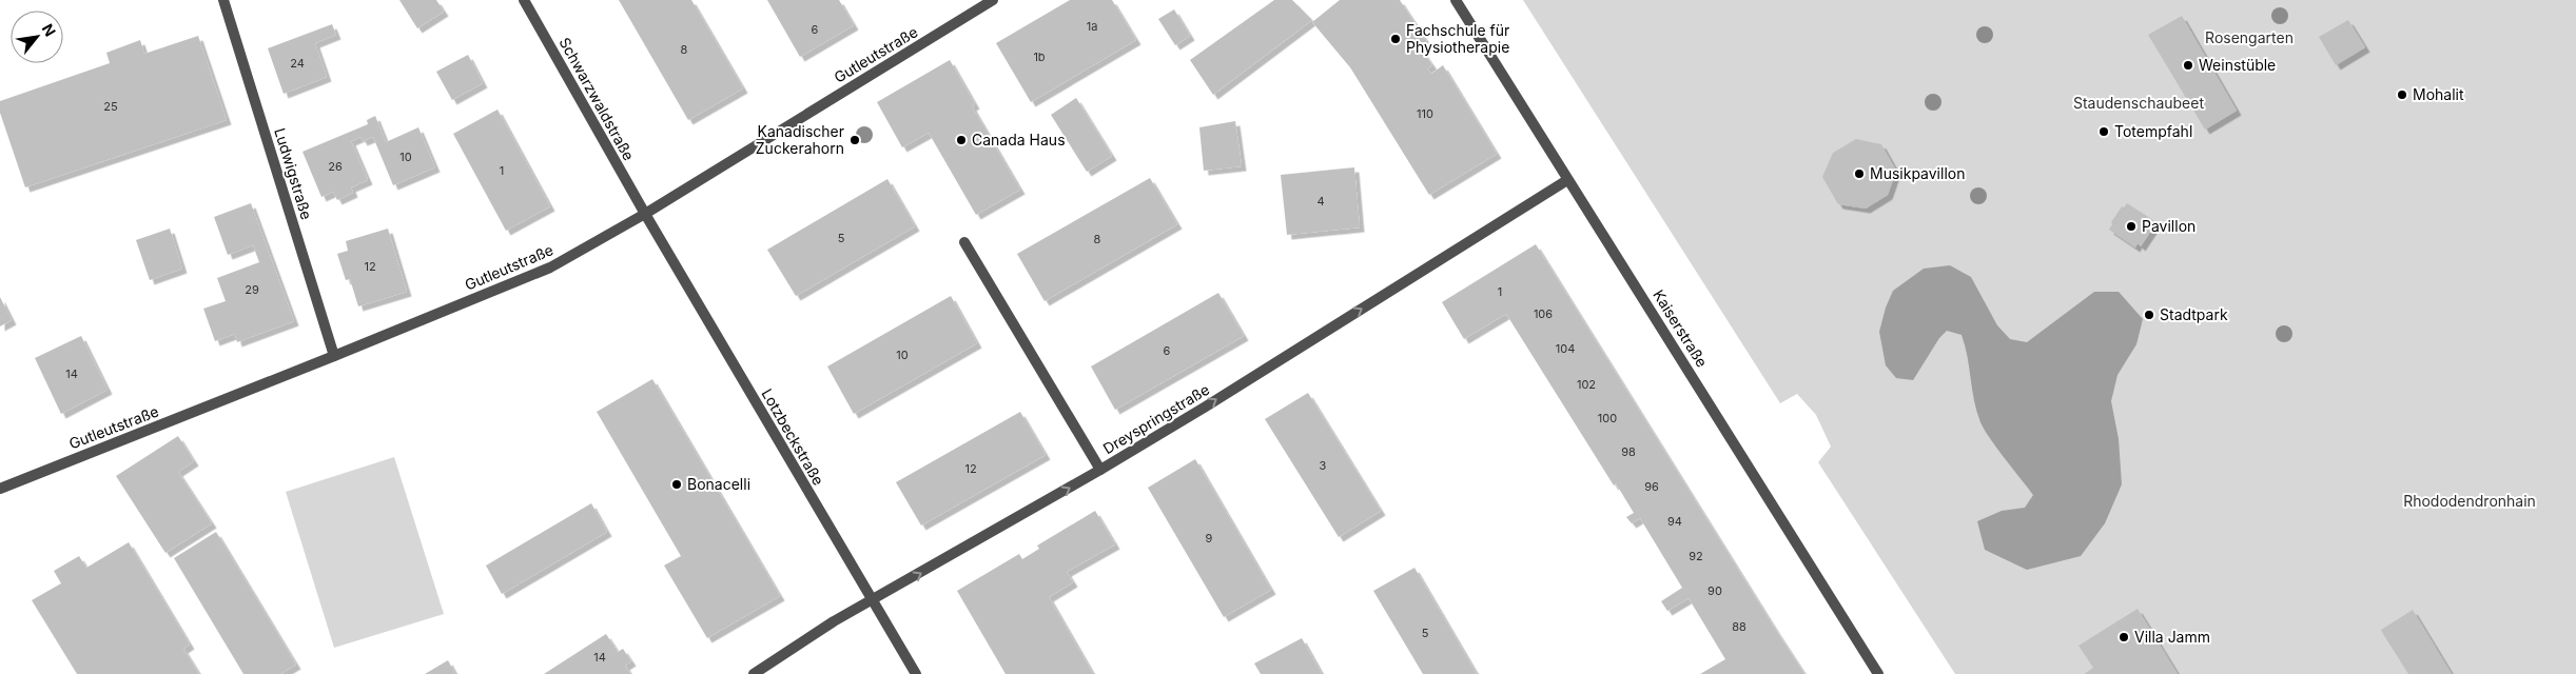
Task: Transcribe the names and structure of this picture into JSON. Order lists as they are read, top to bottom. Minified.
{"streets":{"street":["Gutleutstraße","Schwarzwaldstraße","Ludwigstraße","Kaiserstraße","Dreyspringstraße","Lotzbeckstraße"]},"crossings":[["Gutleutstraße","Schwarzwaldstraße"],["Gutleutstraße","Ludwigstraße"],["Gutleutstraße","Lotzbeckstraße"],["Schwarzwaldstraße","Lotzbeckstraße"],["Kaiserstraße","Dreyspringstraße"],["Dreyspringstraße","Lotzbeckstraße"]],"one_way":["Dreyspringstraße"],"parks":["Rosengarten","Staudenschaubeet","Rhododendronhain"],"places":["Fachschule für Physiotherapie","Weinstüble","Mohalit","Totempfahl","Kanadischer Zuckerahorn","Canada Haus","Musikpavillon","Pavillon","Stadtpark","Bonacelli","Villa Jamm"],"house_numbers":["1a","6","8","1b","24","25","110","10","26","1","4","5","8","12","29","1","106","104","6","10","14","102","100","98","3","12","96","94","9","92","90","88","5","14"],"north":"top right"}
